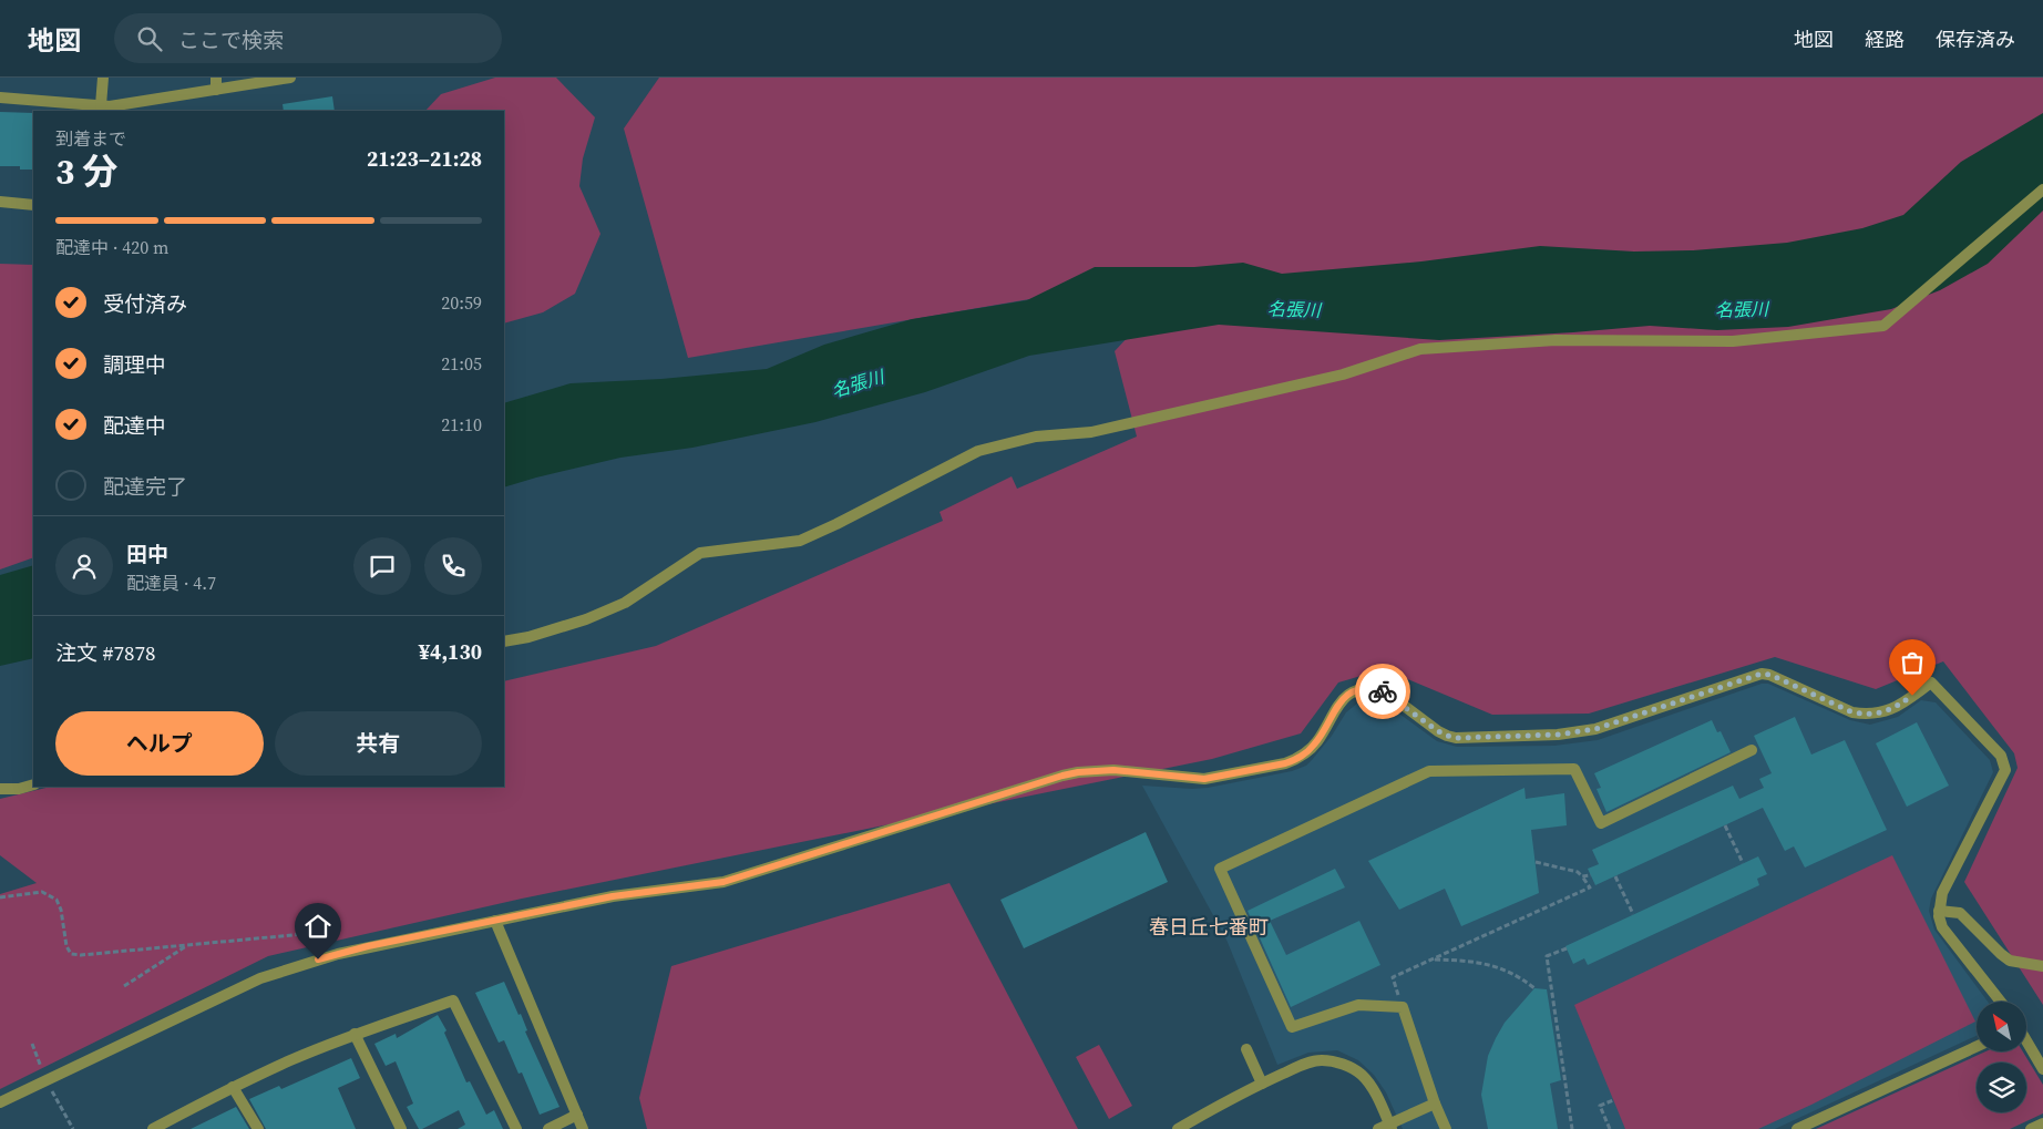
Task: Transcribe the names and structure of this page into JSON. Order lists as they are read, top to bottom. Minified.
{"districts":["春日丘七番町"],"water":["名張川"],"north":"top left","page":{"header":"地図","search":"ここで検索","nav":["地図","経路","保存済み"],"heading":["3 分","到着まで","21:23–21:28"],"panel":["田中","配達員 · 4.7","注文 #7878","¥4,130"],"bar":"配達中 · 420 m","list":[["受付済み","20:59"],["調理中","21:05"],["配達中","21:10"],"配達完了"],"buttons":["ヘルプ","共有"]}}
